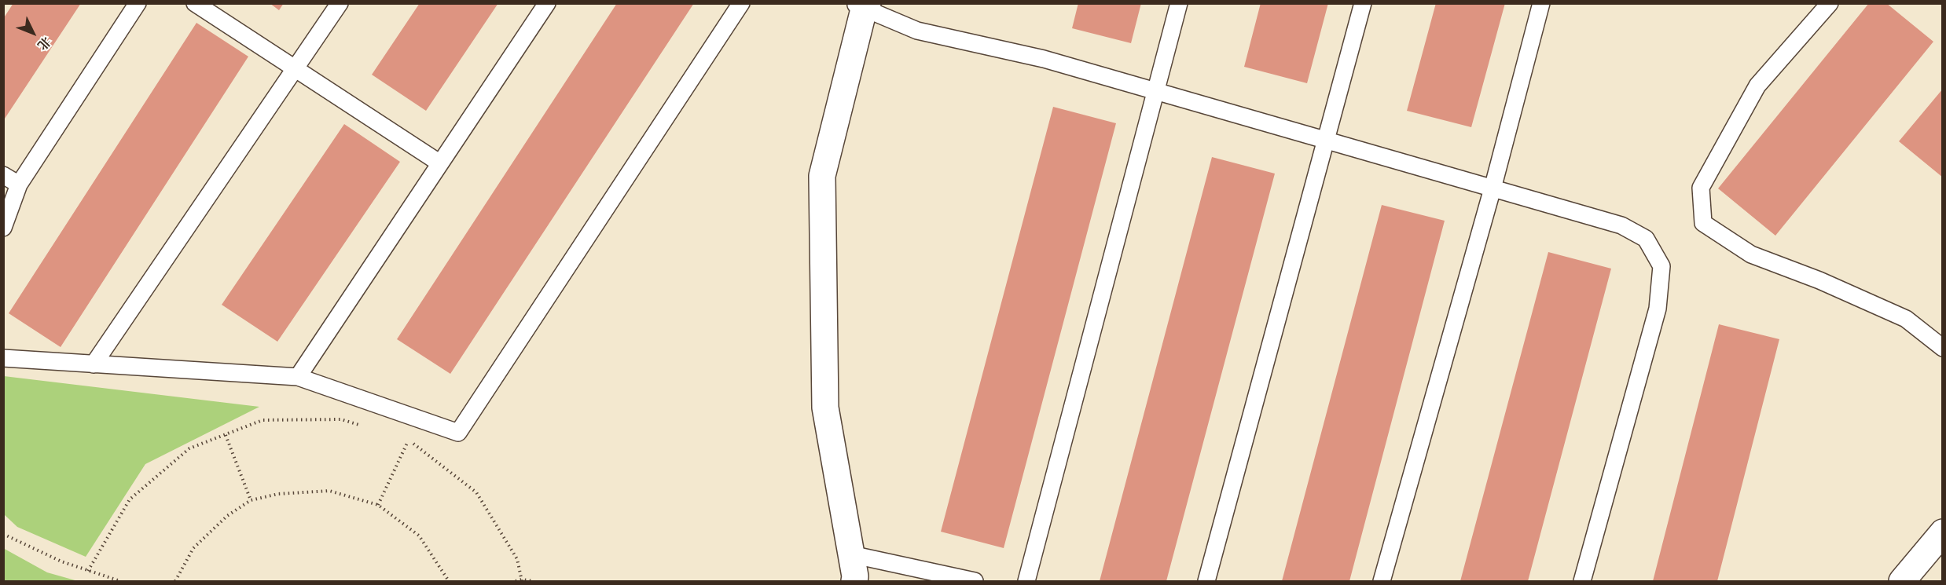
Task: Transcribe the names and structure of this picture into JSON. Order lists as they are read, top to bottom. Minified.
{"north":"bottom right"}
